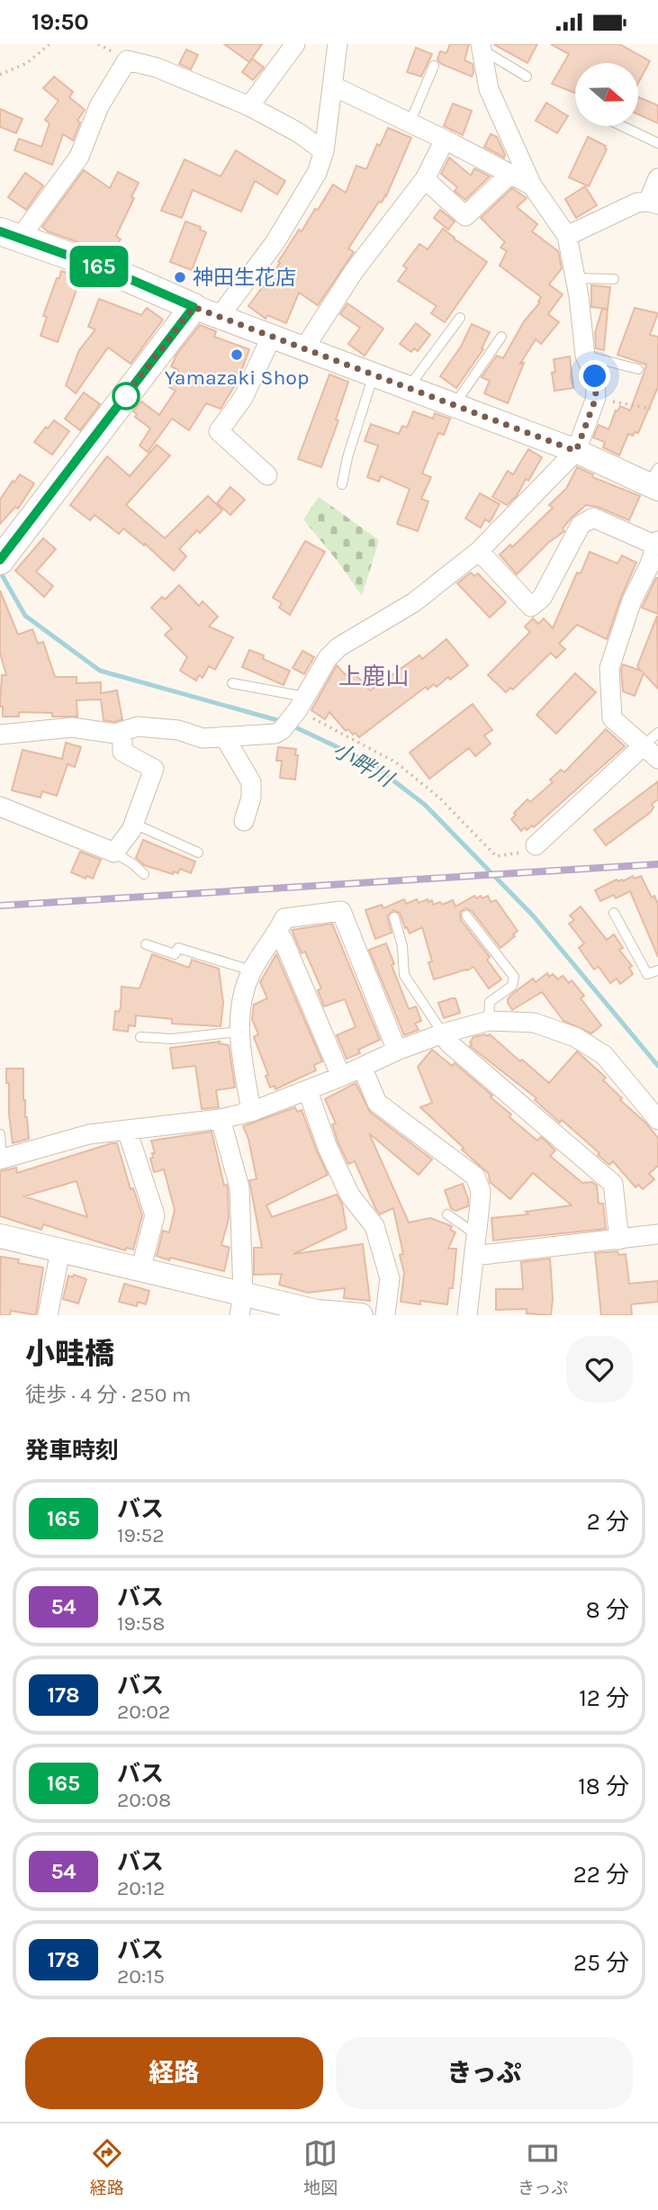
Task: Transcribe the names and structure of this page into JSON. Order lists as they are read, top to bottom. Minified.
{"districts":["上鹿山"],"water":["小畔川"],"places":["神田生花店","Yamazaki Shop"],"lines":["bus line 165"],"north":"right","page":{"status":"19:50","on_map":"165","heading":[["小畦橋","徒歩 · 4 分 · 250 m"],"発車時刻"],"list":[{"mark":"165","name":"バス","note":"19:52","value":"2 分"},{"mark":"54","name":"バス","note":"19:58","value":"8 分"},{"mark":"178","name":"バス","note":"20:02","value":"12 分"},{"mark":"165","name":"バス","note":"20:08","value":"18 分"},{"mark":"54","name":"バス","note":"20:12","value":"22 分"},{"mark":"178","name":"バス","note":"20:15","value":"25 分"}],"buttons":["経路","きっぷ"],"tabs":["経路","地図","きっぷ"]}}
